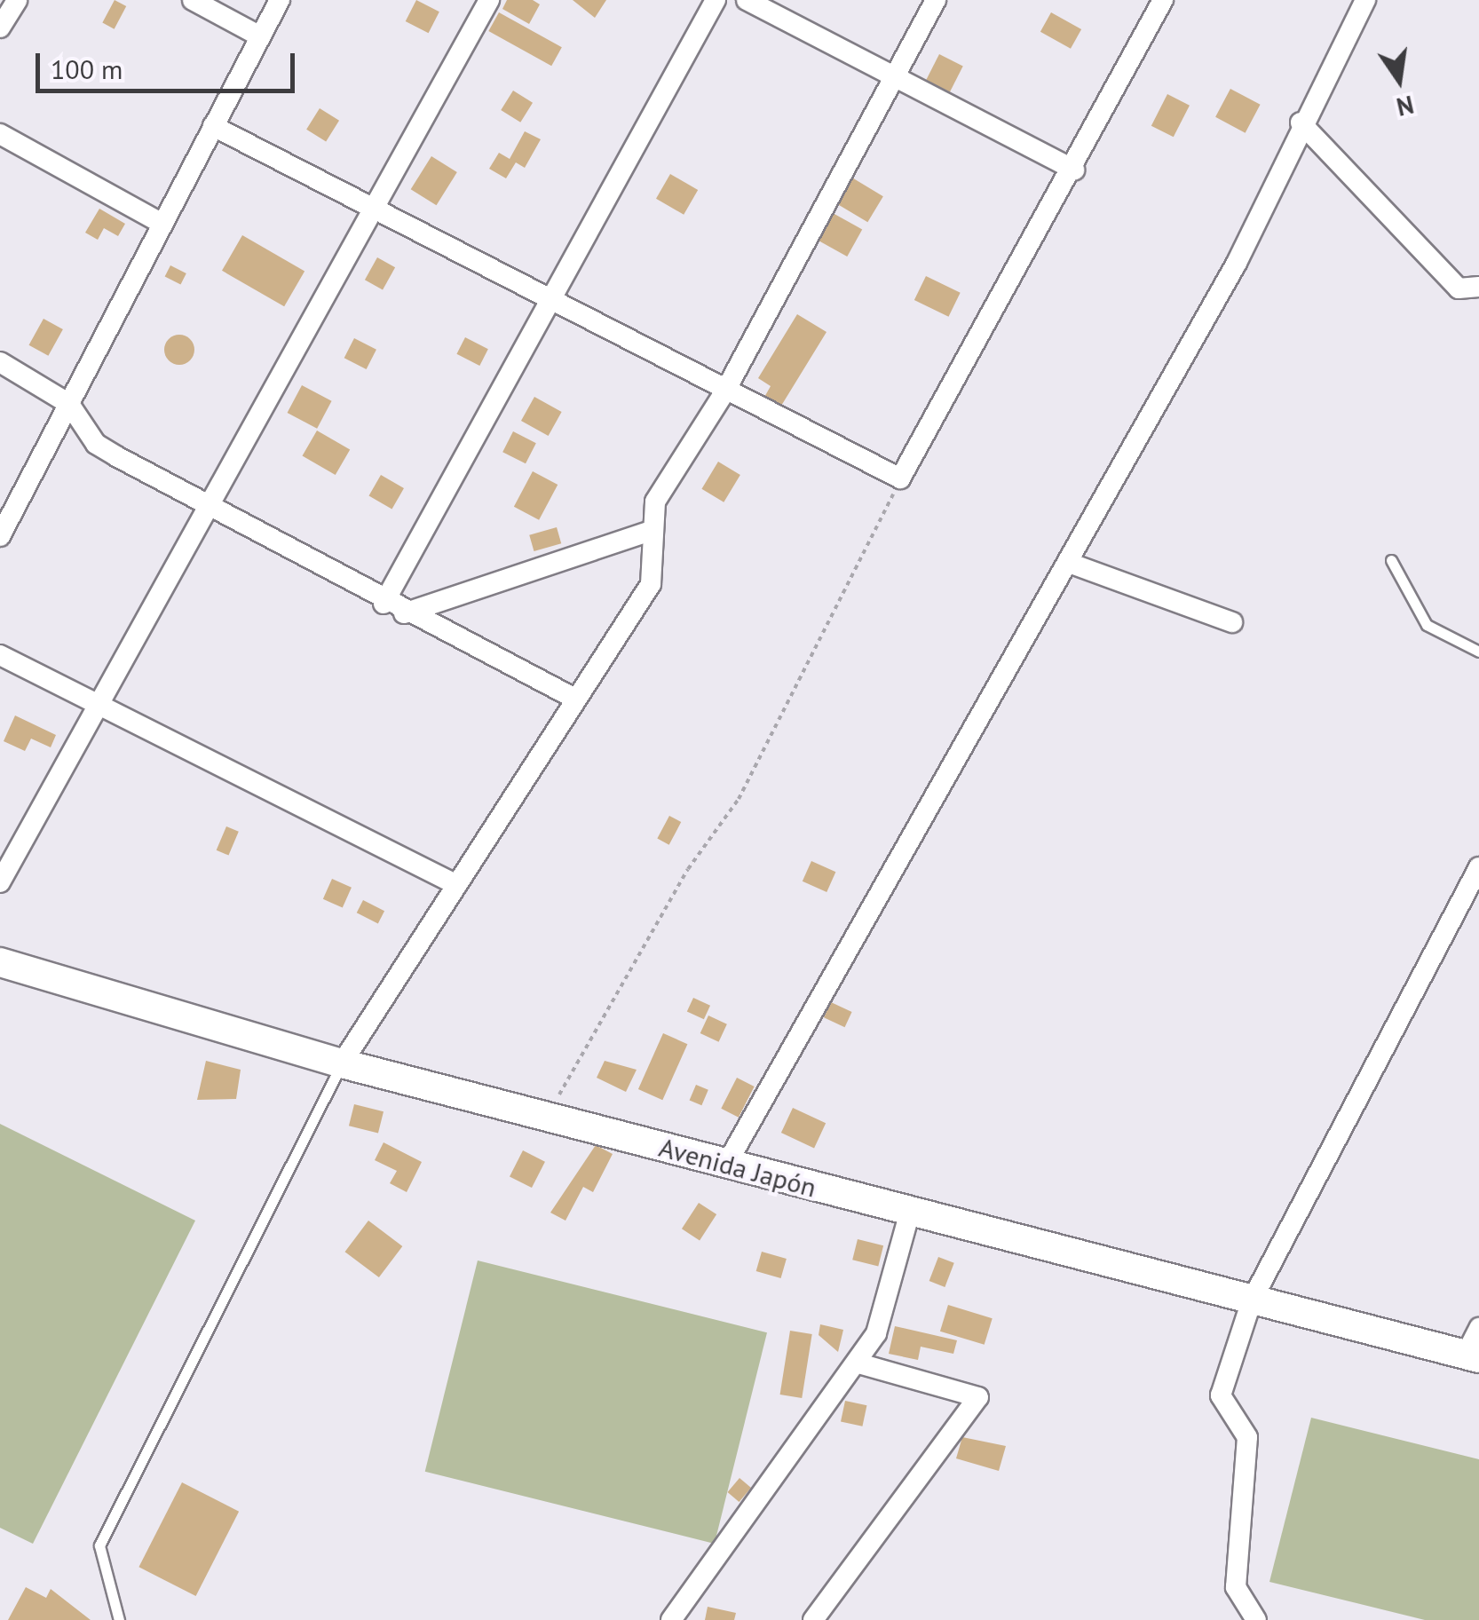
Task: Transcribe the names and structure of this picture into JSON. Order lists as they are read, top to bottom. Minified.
{"streets":{"street":["Avenida Japón"]},"scale_bar":"100 m","north":"bottom"}
